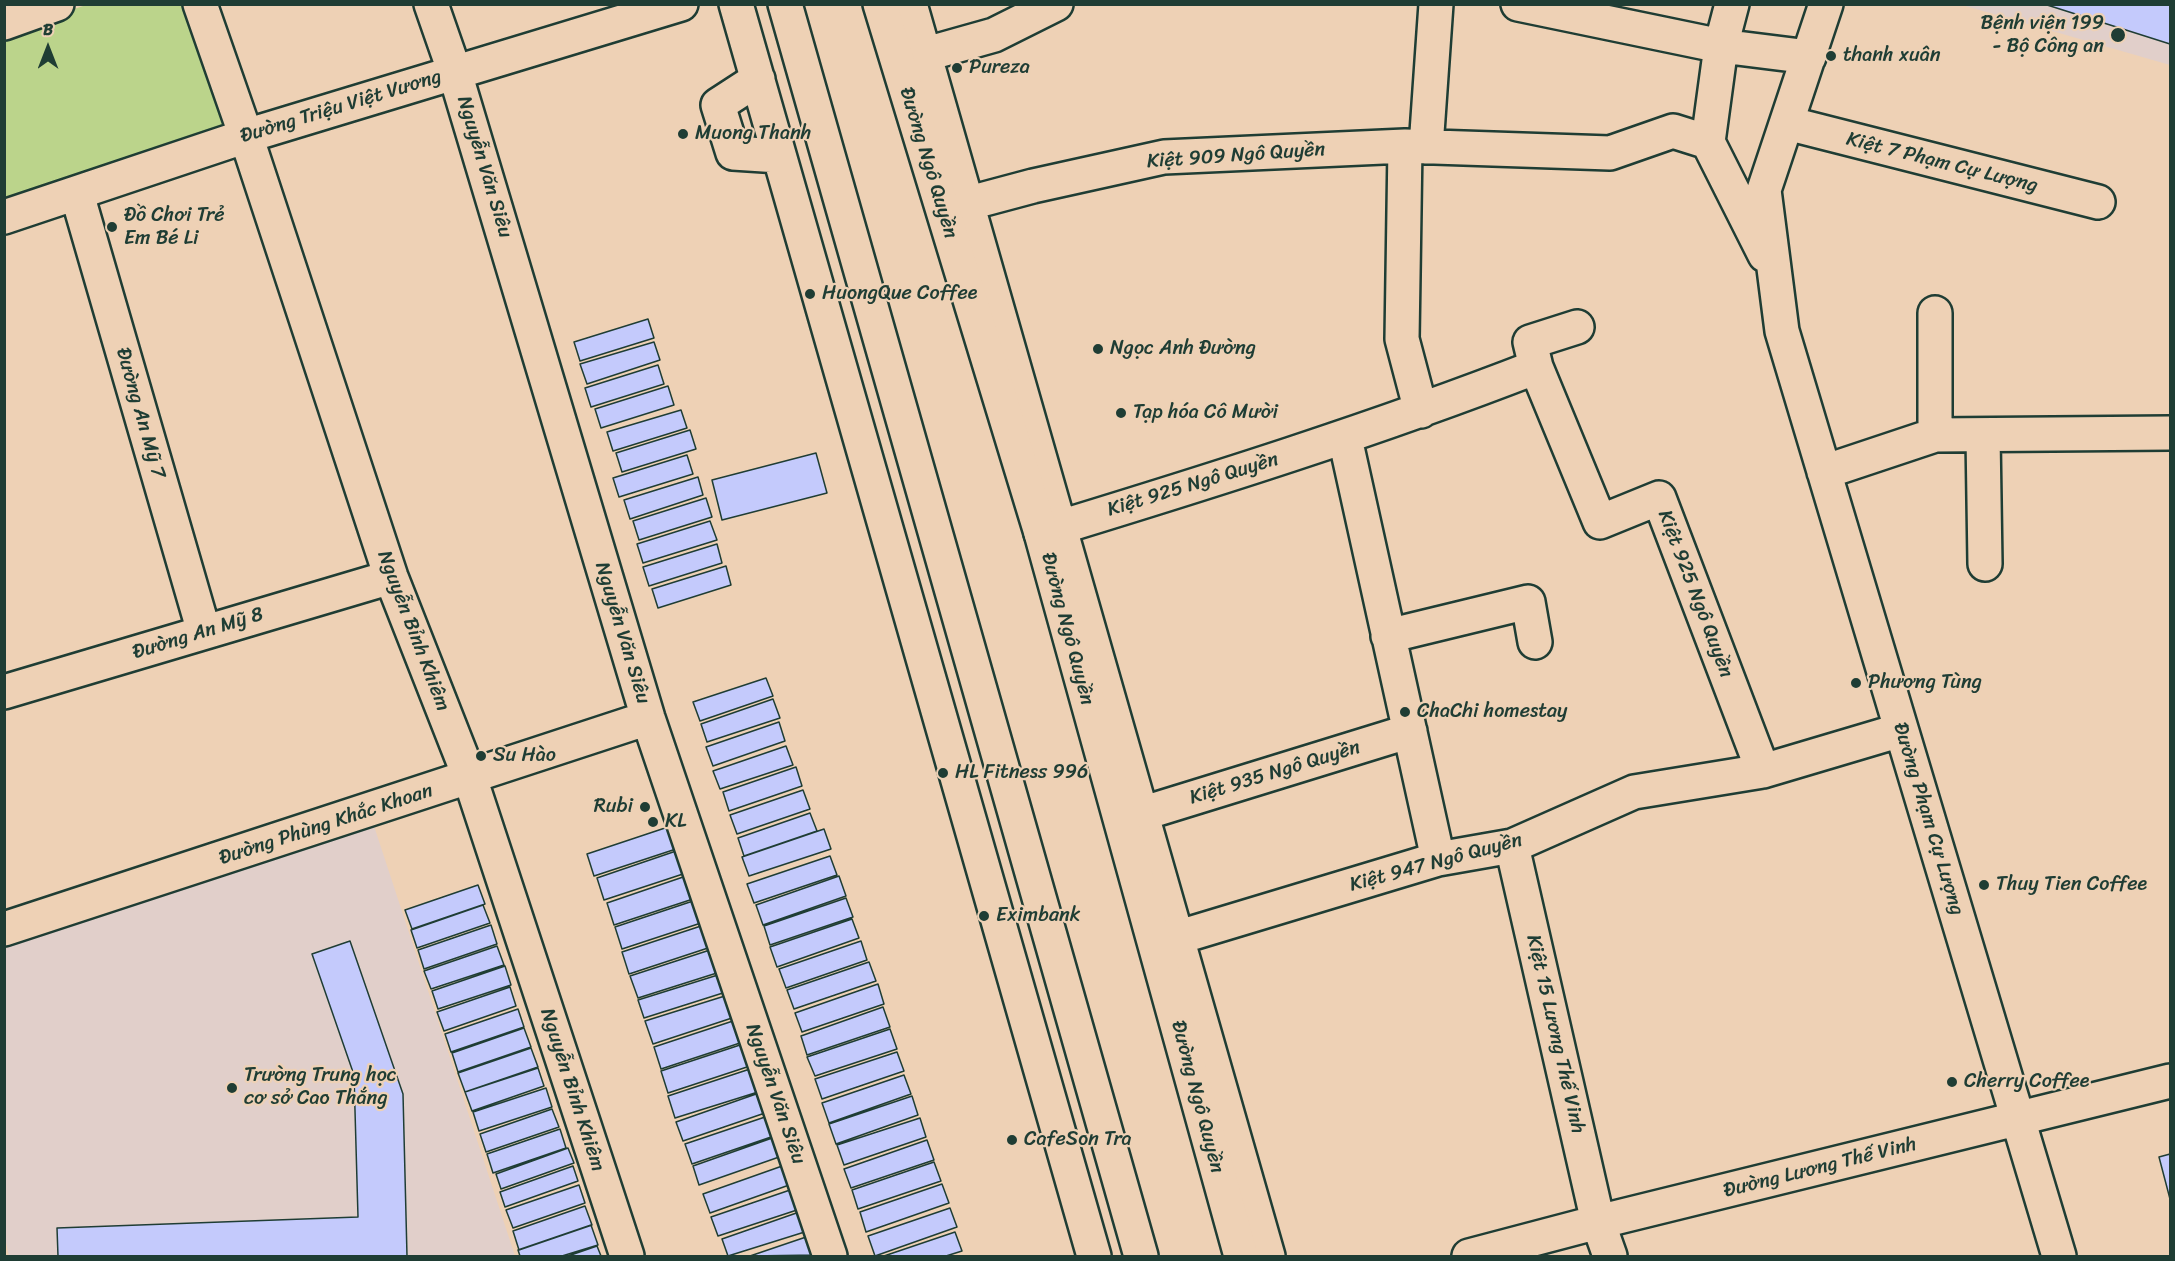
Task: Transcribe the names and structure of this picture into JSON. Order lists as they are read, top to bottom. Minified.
{"streets":{"main road":["Đường Triệu Việt Vương","Kiệt 909 Ngô Quyền","Đường Ngô Quyền","Kiệt 7 Phạm Cự Lượng","Nguyễn Văn Siêu","Đường An Mỹ 7","Kiệt 925 Ngô Quyền","Nguyễn Bỉnh Khiêm","Đường An Mỹ 8","Kiệt 935 Ngô Quyền","Đường Phạm Cự Lượng","Đường Phùng Khắc Khoan","Kiệt 947 Ngô Quyền","Kiệt 15 Lương Thế Vinh","Đường Lương Thế Vinh"]},"crossings":[["Đường Triệu Việt Vương","Nguyễn Văn Siêu"],["Đường Triệu Việt Vương","Đường An Mỹ 7"],["Đường Triệu Việt Vương","Nguyễn Bỉnh Khiêm"],["Kiệt 909 Ngô Quyền","Đường Ngô Quyền"],["Kiệt 909 Ngô Quyền","Đường Phạm Cự Lượng"],["Đường Ngô Quyền","Kiệt 925 Ngô Quyền"],["Đường Ngô Quyền","Kiệt 935 Ngô Quyền"],["Đường Ngô Quyền","Kiệt 947 Ngô Quyền"],["Kiệt 7 Phạm Cự Lượng","Đường Phạm Cự Lượng"],["Nguyễn Văn Siêu","Đường Phùng Khắc Khoan"],["Đường An Mỹ 7","Đường An Mỹ 8"],["Kiệt 925 Ngô Quyền","Kiệt 947 Ngô Quyền"],["Nguyễn Bỉnh Khiêm","Đường An Mỹ 8"],["Nguyễn Bỉnh Khiêm","Đường Phùng Khắc Khoan"],["Đường Phạm Cự Lượng","Kiệt 947 Ngô Quyền"],["Đường Phạm Cự Lượng","Đường Lương Thế Vinh"],["Kiệt 947 Ngô Quyền","Kiệt 15 Lương Thế Vinh"],["Kiệt 15 Lương Thế Vinh","Đường Lương Thế Vinh"]],"places":["Bệnh viện 199 - Bộ Công an","thanh xuân","Pureza","Muong Thanh","Đồ Chơi Trẻ Em Bé Li","HuongQue Coffee","Ngọc Anh Đường","Tạp hóa Cô Mười","Phương Tùng","ChaChi homestay","Su Hào","HL Fitness 996","Rubi","KL","Thuy Tien Coffee","Eximbank","Cherry Coffee","Trường Trung học cơ sở Cao Thắng","CafeSon Tra"],"north":"top"}
